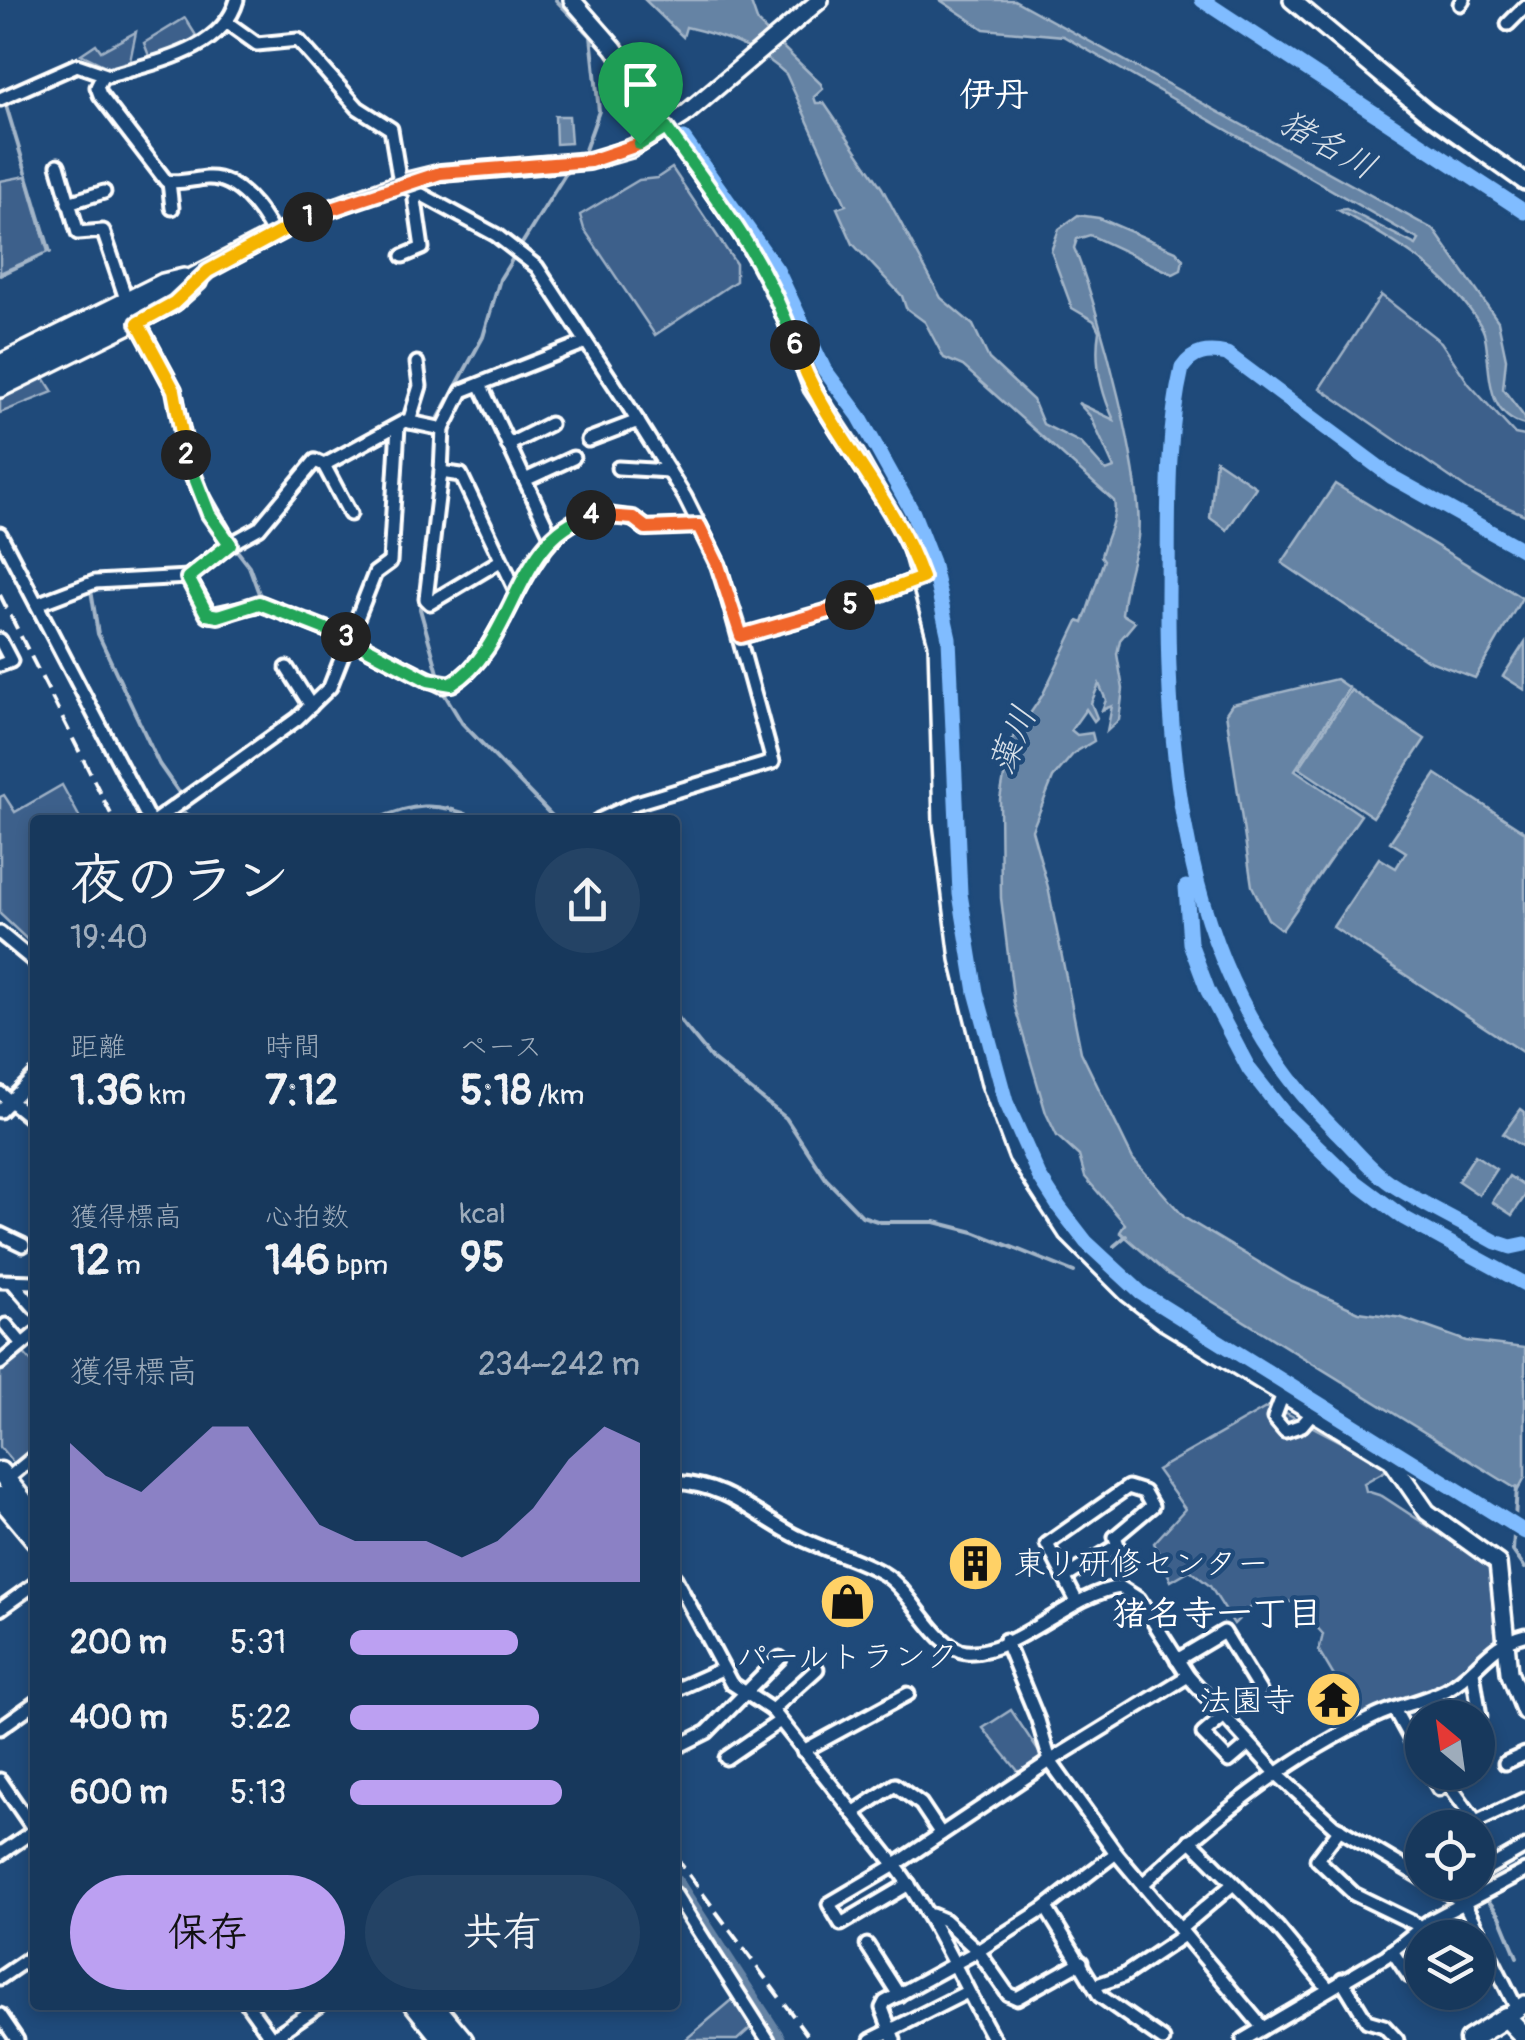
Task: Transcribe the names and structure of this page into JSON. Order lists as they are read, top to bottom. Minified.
{"districts":["伊丹","猪名寺一丁目"],"water":["猪名川","藻川"],"places":{"building":["東リ研修センター"],"shop":["パールトランク"],"temple":["法園寺"]},"north":"top left","page":{"pins":["1","6","2","4","5","3"],"heading":["夜のラン","19:40"],"stats":[["距離","1.36 km"],["時間","7:12"],["ペース","5:18 /km"],["獲得標高","12 m"],["心拍数","146 bpm"],["kcal","95"]],"chart":["獲得標高","234–242 m"],"list":[{"name":"200 m","note":"5:31"},{"name":"400 m","note":"5:22"},{"name":"600 m","note":"5:13"}],"buttons":["保存","共有"]}}
